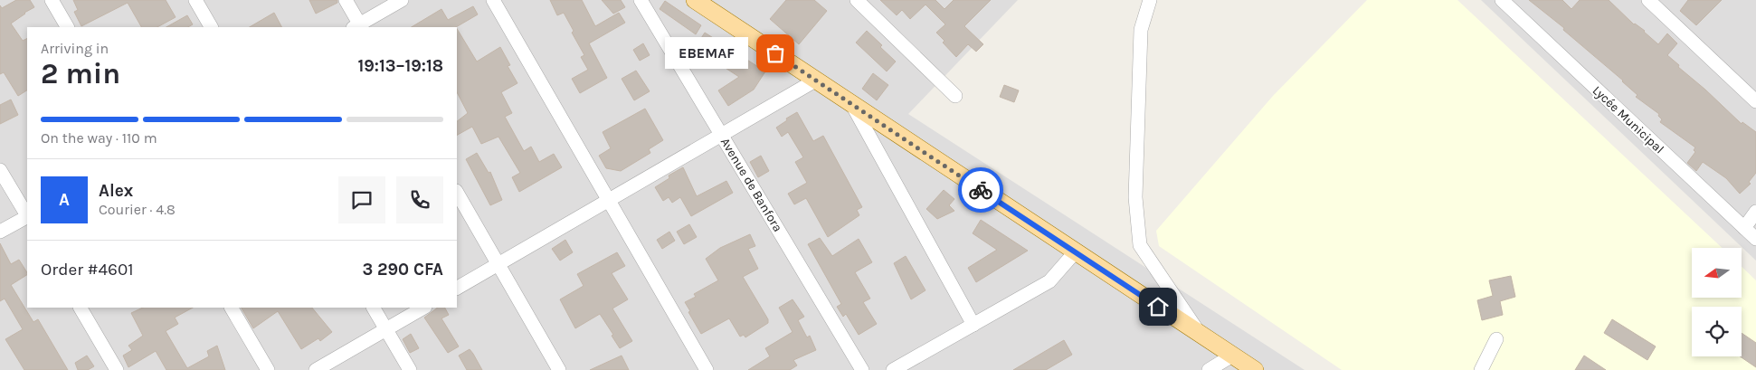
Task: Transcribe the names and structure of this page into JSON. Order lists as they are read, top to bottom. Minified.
{"streets":{"street":["Lycée Municipal","Avenue de Banfora"]},"places":["EBEMAF"],"north":"left","page":{"heading":["2 min","Arriving in","19:13–19:18"],"panel":["Alex","Courier · 4.8","Order #4601","3 290 CFA"],"bubble":"EBEMAF","bar":"On the way · 110 m","round":"A"}}
